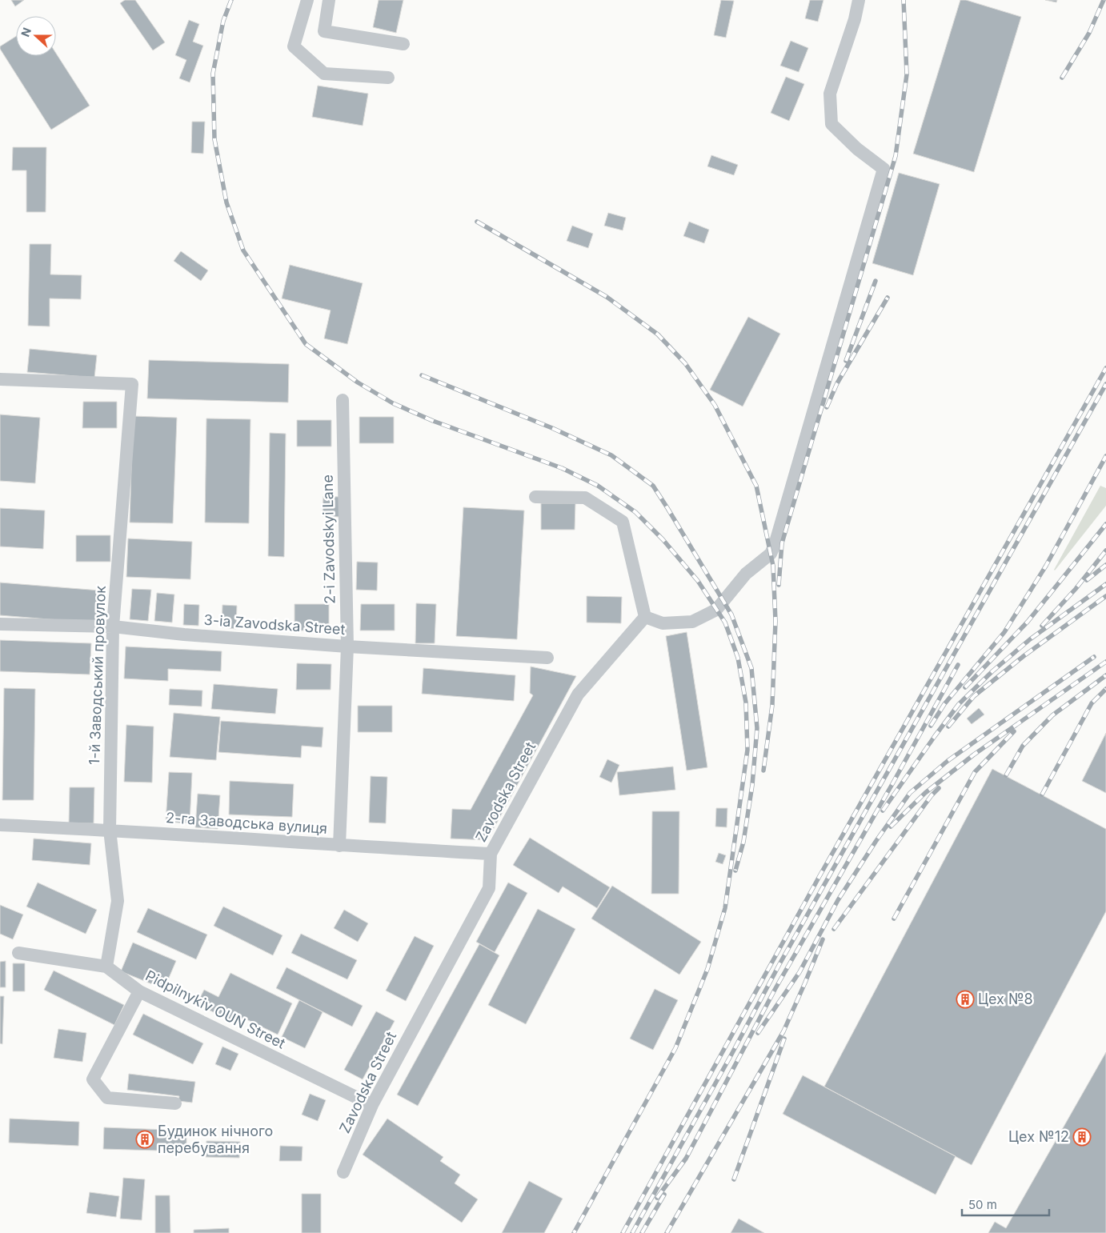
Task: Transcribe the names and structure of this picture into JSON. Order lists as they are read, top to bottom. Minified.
{"streets":{"street":["2-i Zavodskyi Lane","3-ia Zavodska Street","1-й Заводський провулок","Zavodska Street","2-га Заводська вулиця","Pidpilnykiv OUN Street"]},"crossings":[["2-i Zavodskyi Lane","3-ia Zavodska Street"],["2-i Zavodskyi Lane","2-га Заводська вулиця"],["3-ia Zavodska Street","1-й Заводський провулок"],["1-й Заводський провулок","2-га Заводська вулиця"],["1-й Заводський провулок","Pidpilnykiv OUN Street"],["Zavodska Street","2-га Заводська вулиця"],["Zavodska Street","Pidpilnykiv OUN Street"]],"places":{"building":["Цех №8","Цех №12","Будинок нічного перебування"]},"scale_bar":"50 m","north":"left"}
